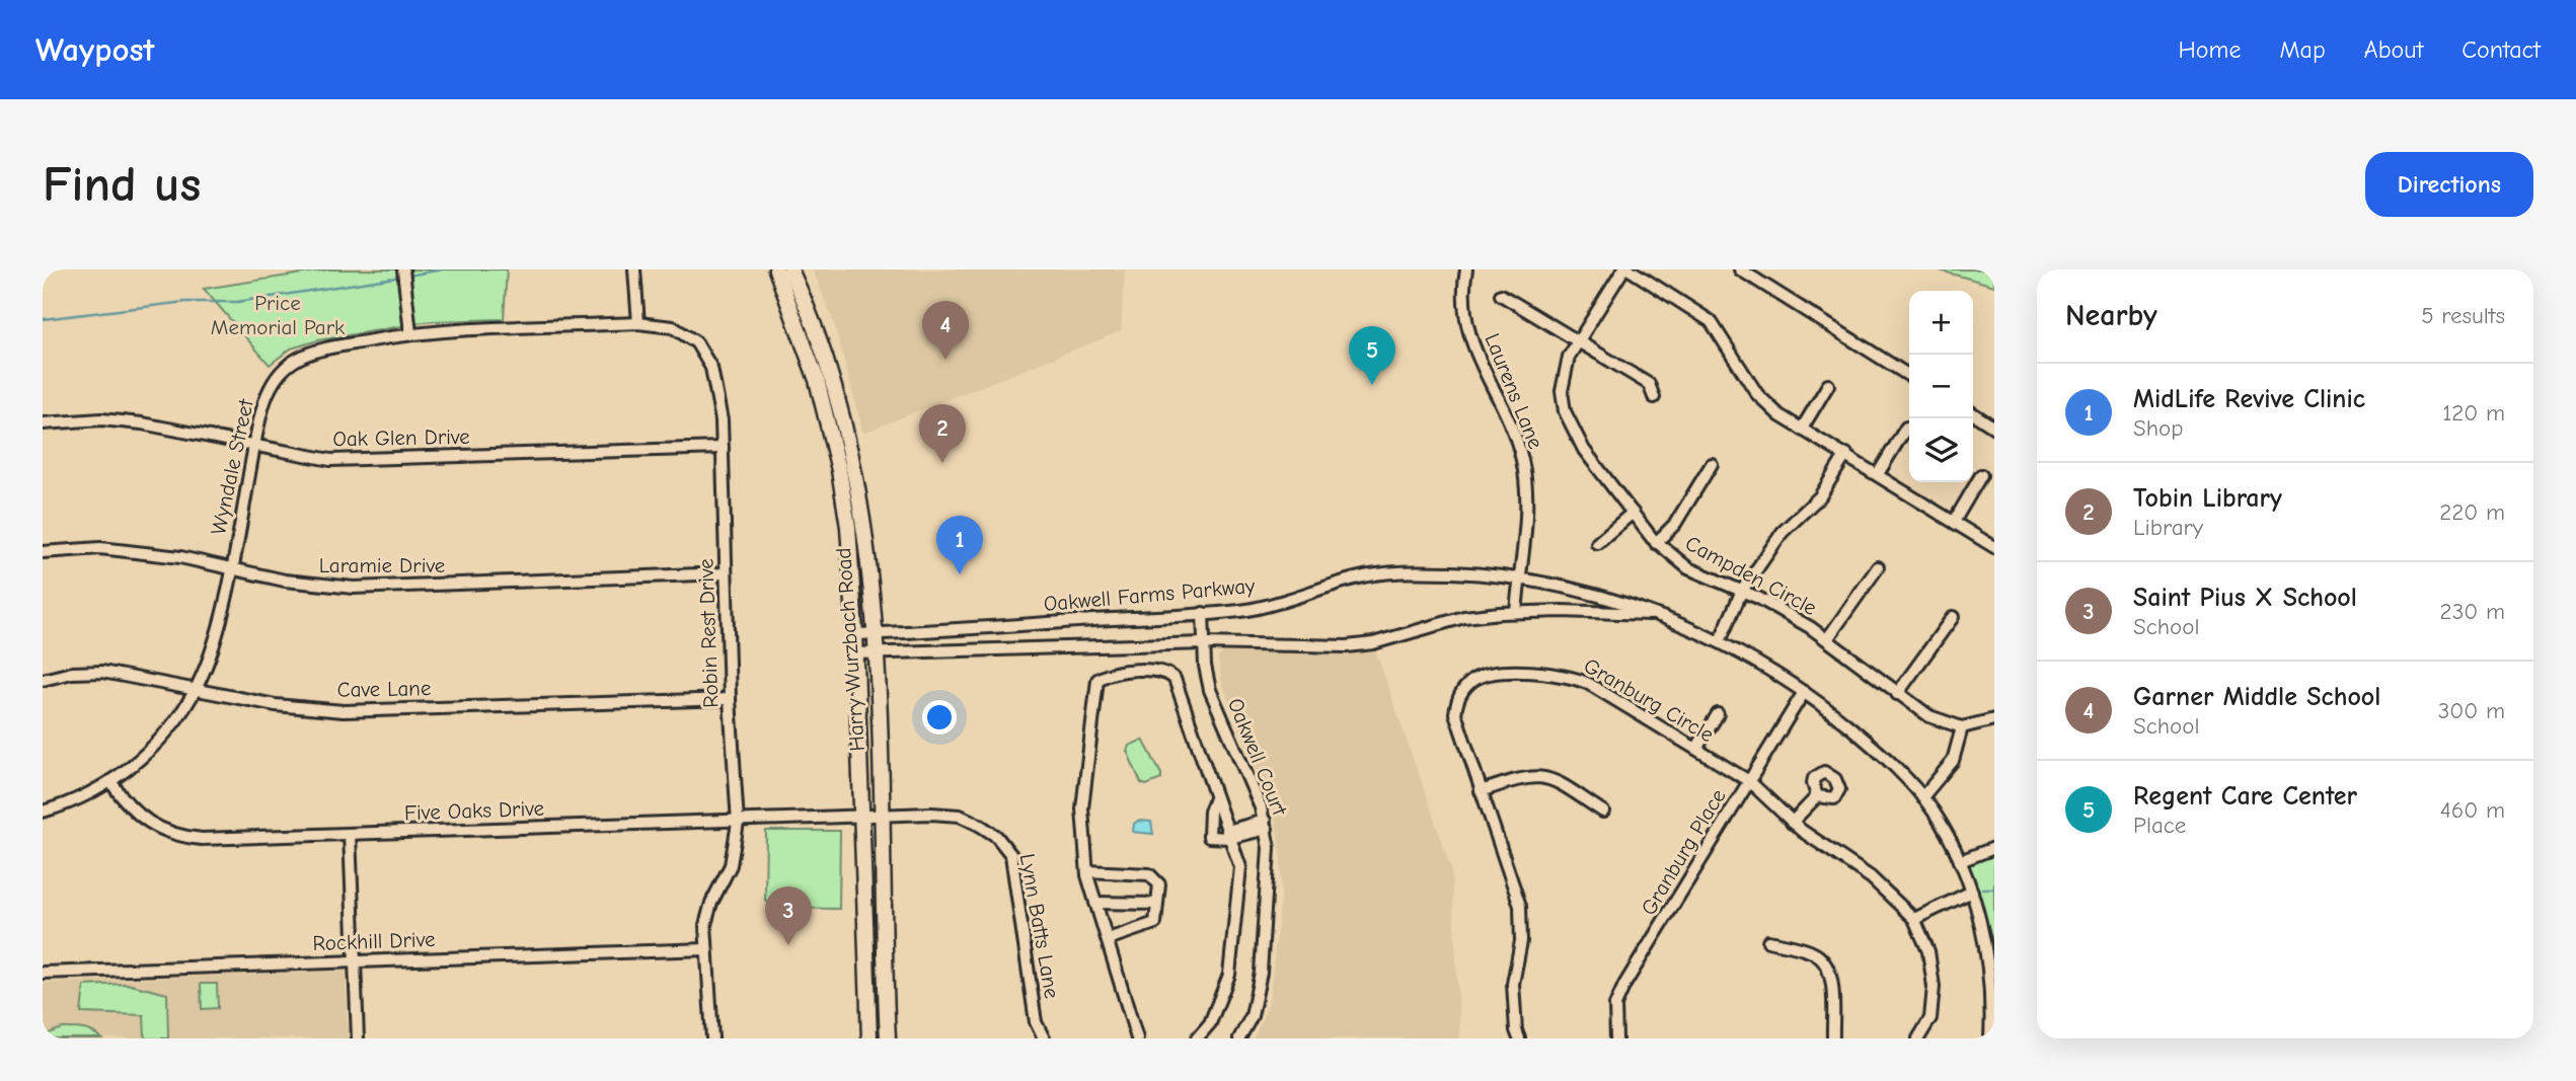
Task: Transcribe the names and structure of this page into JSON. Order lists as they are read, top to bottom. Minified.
{"streets":{"main road":["Harry Wurzbach Road"],"street":["Laurens Lane","Oak Glen Drive","Wyndale Street","Laramie Drive","Campden Circle","Oakwell Farms Parkway","Robin Rest Drive","Cave Lane","Granburg Circle","Oakwell Court","Five Oaks Drive","Granburg Place","Lynn Batts Lane","Rockhill Drive"]},"crossings":[["Laurens Lane","Oakwell Farms Parkway"],["Oak Glen Drive","Wyndale Street"],["Oak Glen Drive","Robin Rest Drive"],["Wyndale Street","Laramie Drive"],["Wyndale Street","Robin Rest Drive"],["Wyndale Street","Cave Lane"],["Wyndale Street","Five Oaks Drive"],["Laramie Drive","Robin Rest Drive"],["Oakwell Farms Parkway","Harry Wurzbach Road"],["Oakwell Farms Parkway","Oakwell Court"],["Oakwell Farms Parkway","Granburg Place"],["Robin Rest Drive","Cave Lane"],["Robin Rest Drive","Five Oaks Drive"],["Robin Rest Drive","Rockhill Drive"],["Harry Wurzbach Road","Five Oaks Drive"],["Harry Wurzbach Road","Lynn Batts Lane"],["Granburg Circle","Granburg Place"],["Five Oaks Drive","Lynn Batts Lane"]],"parks":["Price Memorial Park"],"page":{"header":"Waypost","nav":["Home","Map","About","Contact"],"buttons":"Directions","title":"Find us","heading":["Nearby","5 results"],"map_buttons":["+","−"],"pins":["4","5","2","1","3"],"list":[{"mark":"1","name":"MidLife Revive Clinic","note":"Shop","value":"120 m"},{"mark":"2","name":"Tobin Library","note":"Library","value":"220 m"},{"mark":"3","name":"Saint Pius X School","note":"School","value":"230 m"},{"mark":"4","name":"Garner Middle School","note":"School","value":"300 m"},{"mark":"5","name":"Regent Care Center","note":"Place","value":"460 m"}]}}
